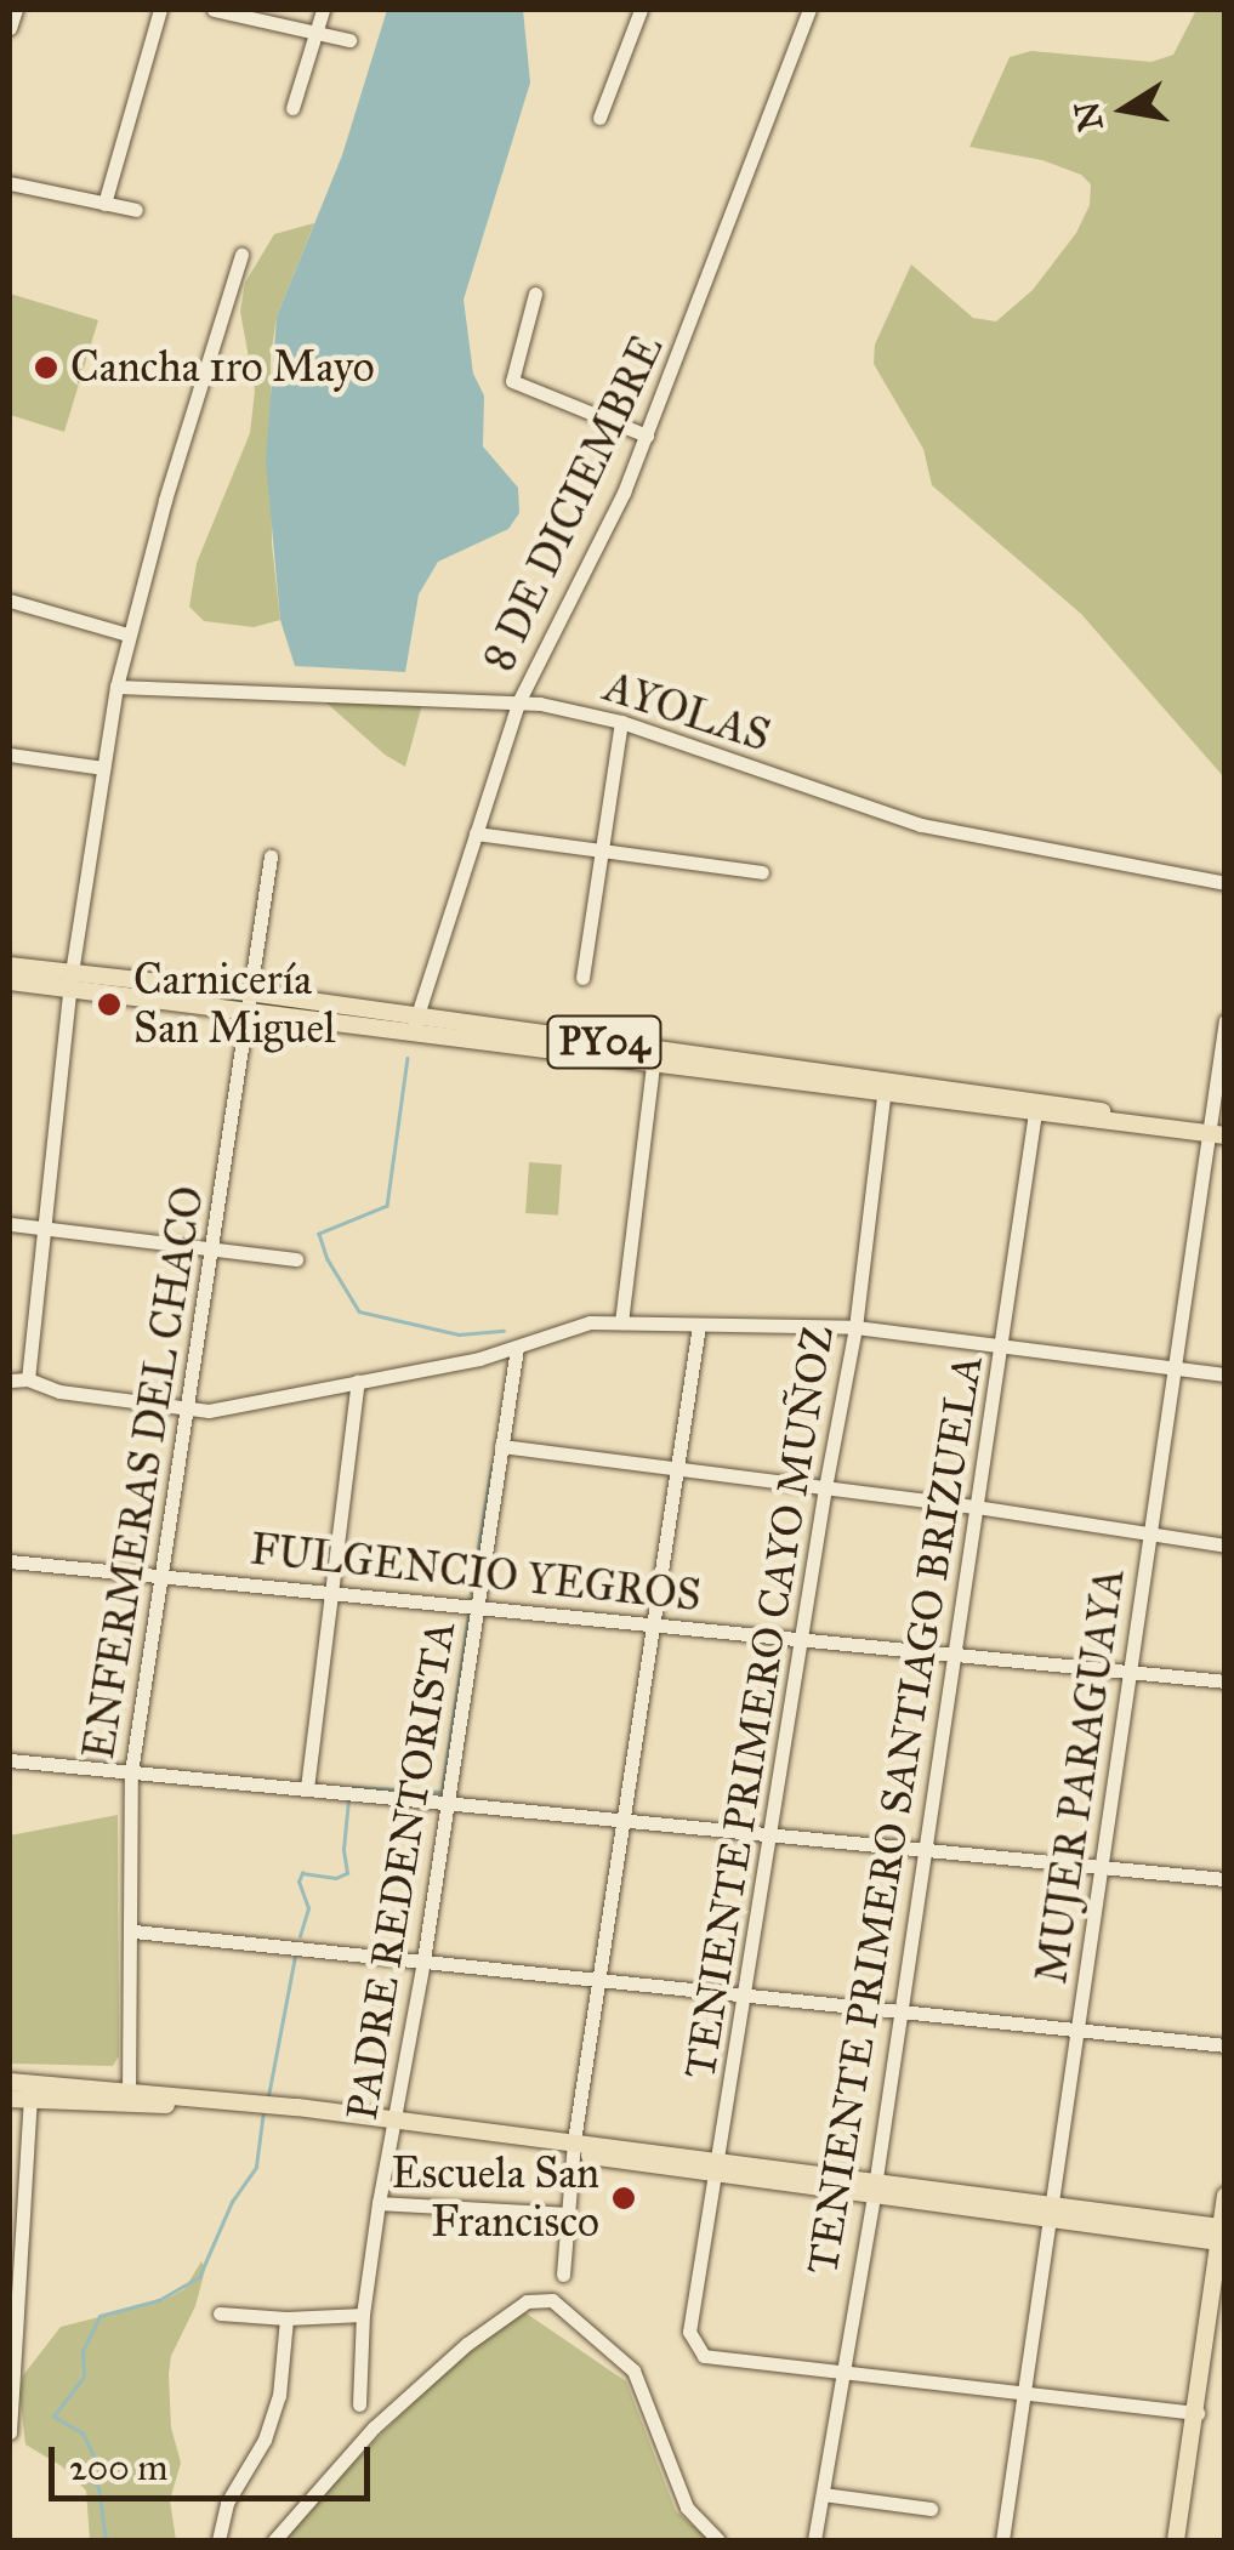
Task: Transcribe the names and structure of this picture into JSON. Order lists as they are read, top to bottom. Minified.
{"streets":{"main road":["PY04"],"street":["8 DE DICIEMBRE","AYOLAS","ENFERMERAS DEL CHACO","FULGENCIO YEGROS","TENIENTE PRIMERO CAYO MUÑOZ","MUJER PARAGUAYA","TENIENTE PRIMERO SANTIAGO BRIZUELA","PADRE REDENTORISTA"]},"crossings":[["8 DE DICIEMBRE","AYOLAS"],["8 DE DICIEMBRE","PY04"],["PY04","ENFERMERAS DEL CHACO"],["PY04","TENIENTE PRIMERO CAYO MUÑOZ"],["PY04","MUJER PARAGUAYA"],["PY04","TENIENTE PRIMERO SANTIAGO BRIZUELA"],["ENFERMERAS DEL CHACO","FULGENCIO YEGROS"],["FULGENCIO YEGROS","TENIENTE PRIMERO CAYO MUÑOZ"],["FULGENCIO YEGROS","MUJER PARAGUAYA"],["FULGENCIO YEGROS","TENIENTE PRIMERO SANTIAGO BRIZUELA"],["FULGENCIO YEGROS","PADRE REDENTORISTA"],["TENIENTE PRIMERO CAYO MUÑOZ","TENIENTE PRIMERO SANTIAGO BRIZUELA"]],"places":["Cancha 1ro Mayo","Carnicería San Miguel","Escuela San Francisco"],"scale_bar":"200 m","north":"left"}
